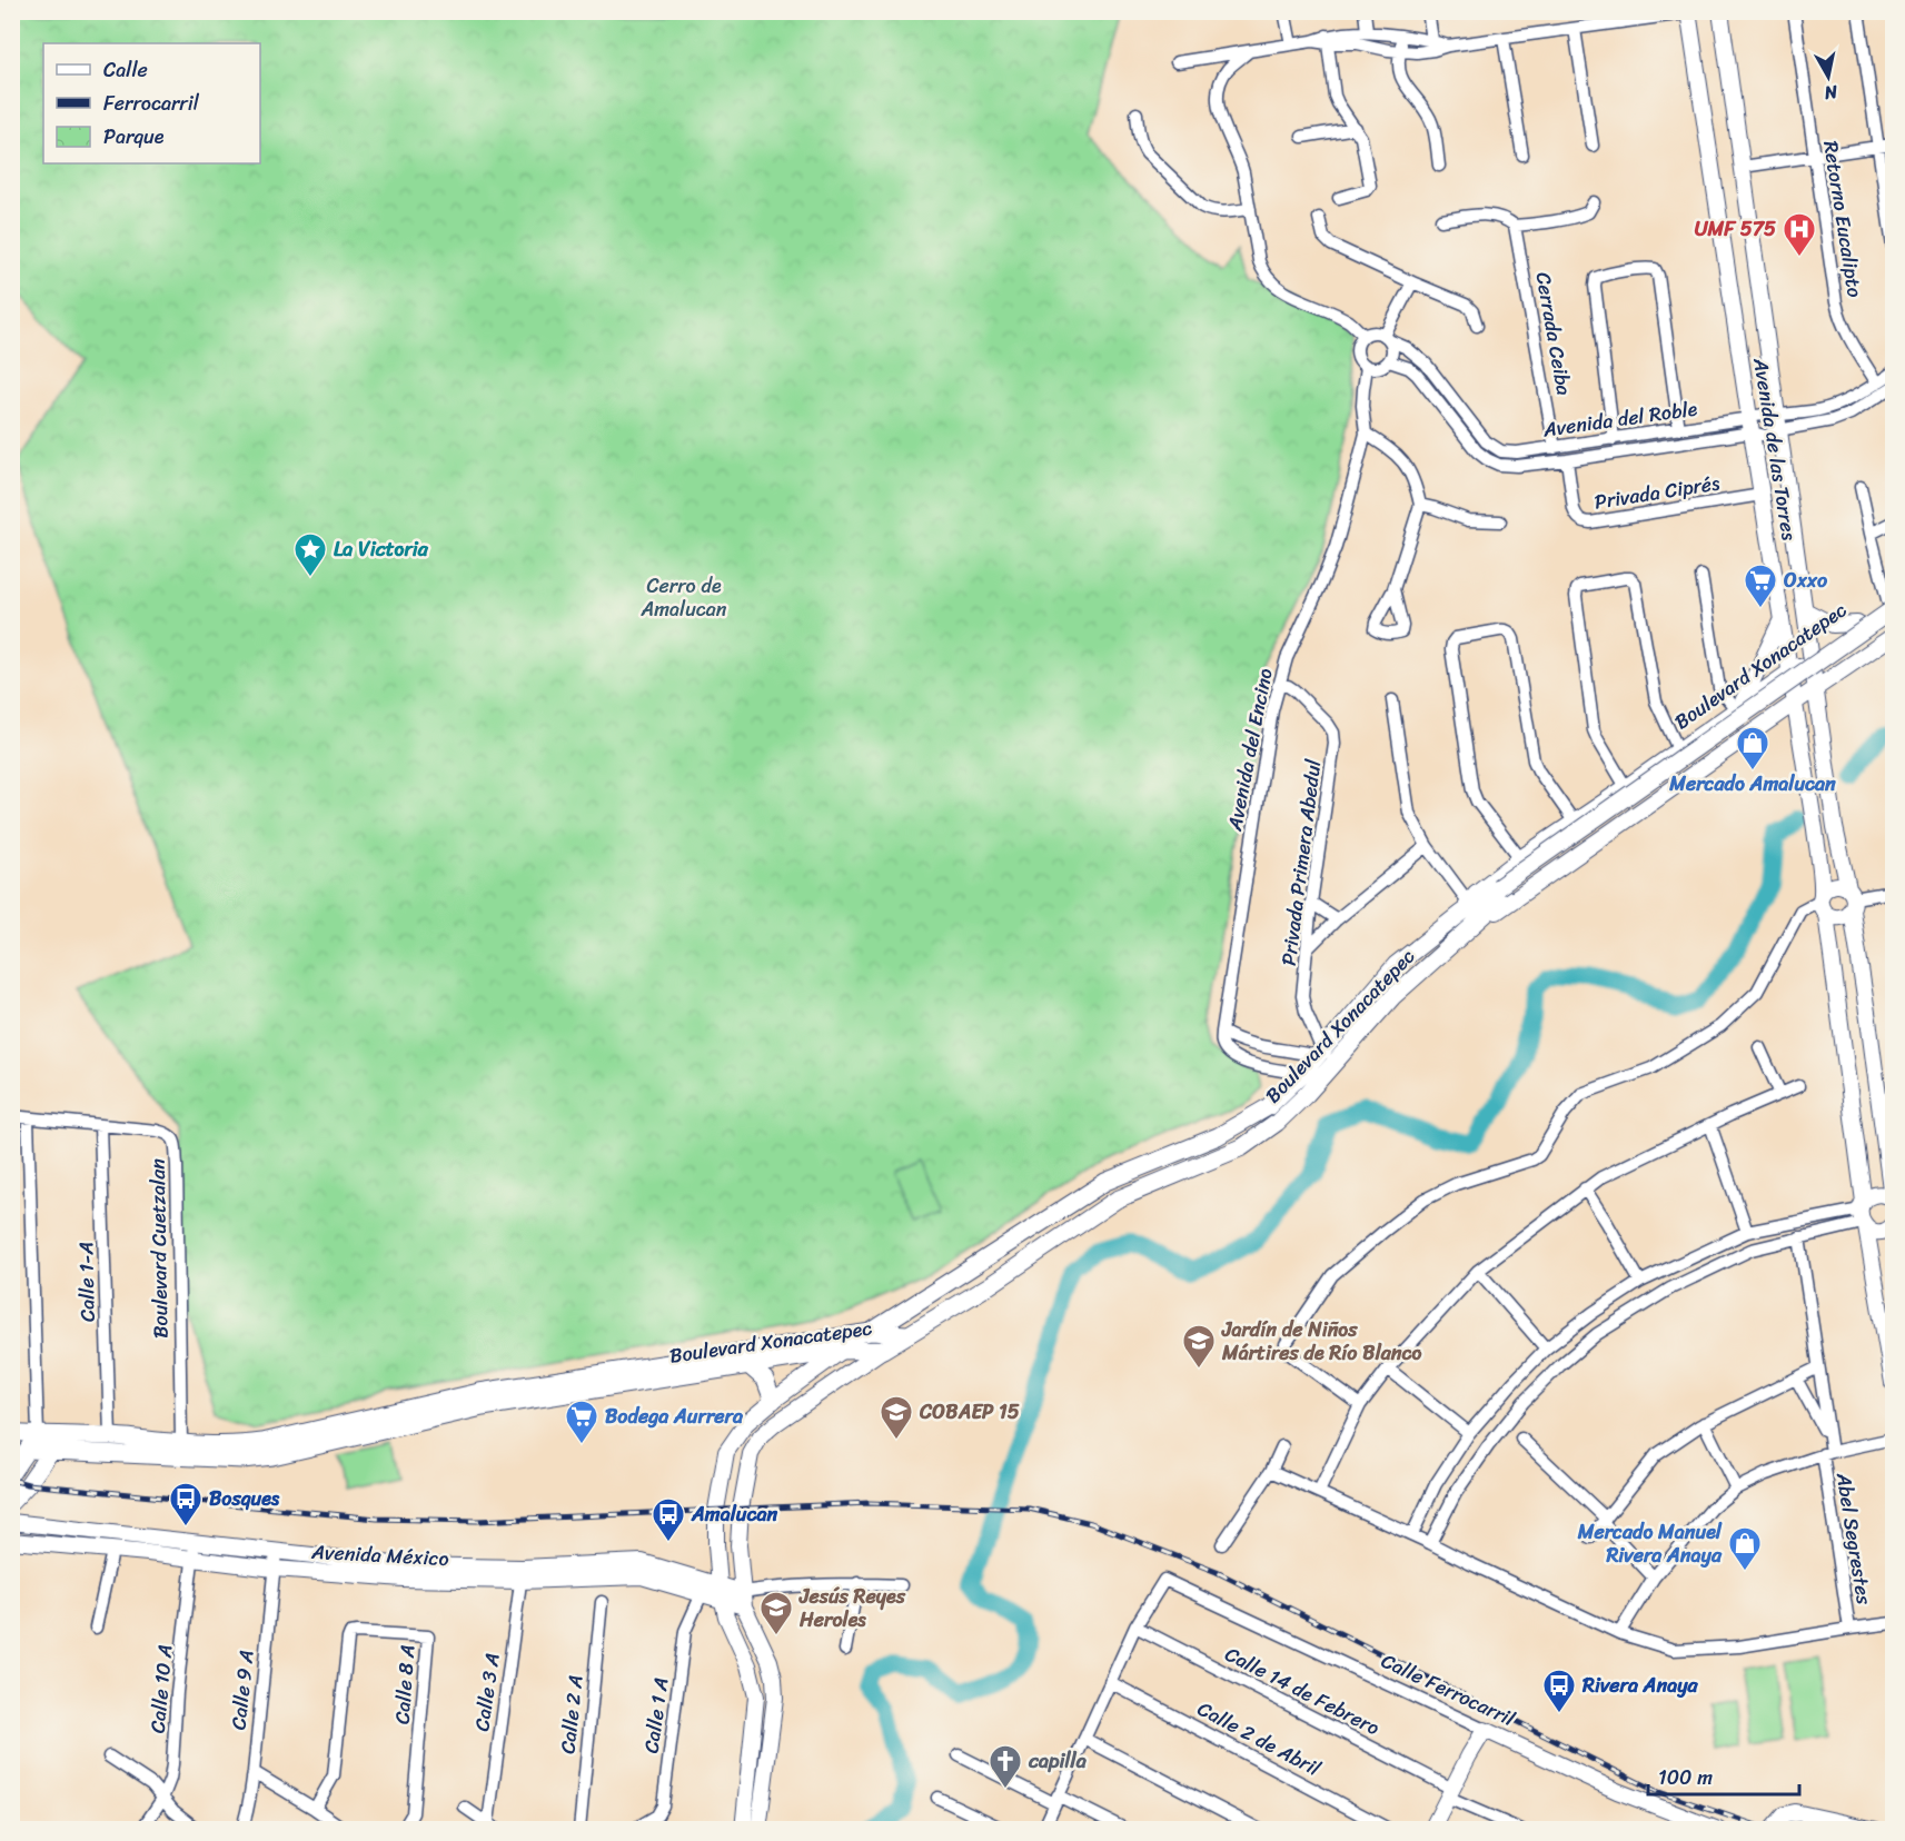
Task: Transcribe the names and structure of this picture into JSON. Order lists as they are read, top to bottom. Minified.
{"streets":{"main road":["Boulevard Xonacatepec"],"street":["Retorno Eucalipto","Cerrada Ceiba","Avenida del Roble","Avenida de las Torres","Privada Ciprés","Avenida del Encino","Privada Primera Abedul","Boulevard Cuetzalan","Calle 1-A","Abel Segrestes","Avenida México","Calle 8 A","Calle 10 A","Calle 9 A","Calle Ferrocarril","Calle 14 de Febrero","Calle 3 A","Calle 2 A","Calle 1 A","Calle 2 de Abril"]},"crossings":[["Retorno Eucalipto","Avenida del Roble"],["Cerrada Ceiba","Avenida del Roble"],["Avenida del Roble","Avenida de las Torres"],["Avenida del Roble","Privada Ciprés"],["Avenida del Roble","Avenida del Encino"],["Avenida de las Torres","Privada Ciprés"],["Avenida de las Torres","Boulevard Xonacatepec"],["Boulevard Xonacatepec","Privada Primera Abedul"],["Boulevard Xonacatepec","Boulevard Cuetzalan"],["Boulevard Xonacatepec","Calle 1-A"],["Avenida del Encino","Privada Primera Abedul"],["Boulevard Cuetzalan","Calle 1-A"],["Avenida México","Calle 10 A"],["Avenida México","Calle 9 A"],["Avenida México","Calle 3 A"],["Avenida México","Calle 1 A"],["Calle Ferrocarril","Calle 14 de Febrero"]],"parks":["Cerro de Amalucan"],"places":{"hospital":["UMF 575"],"place":["La Victoria"],"supermarket":["Oxxo","Bodega Aurrera"],"shop":["Mercado Amalucan","Mercado Manuel Rivera Anaya"],"school or university":["Jardín de Niños Mártires de Río Blanco","COBAEP 15","Jesús Reyes Heroles"],"bus stop":["Bosques","Amalucan","Rivera Anaya"],"church":["capilla"]},"legend":["Calle","Ferrocarril","Parque"],"scale_bar":"100 m","north":"bottom"}
